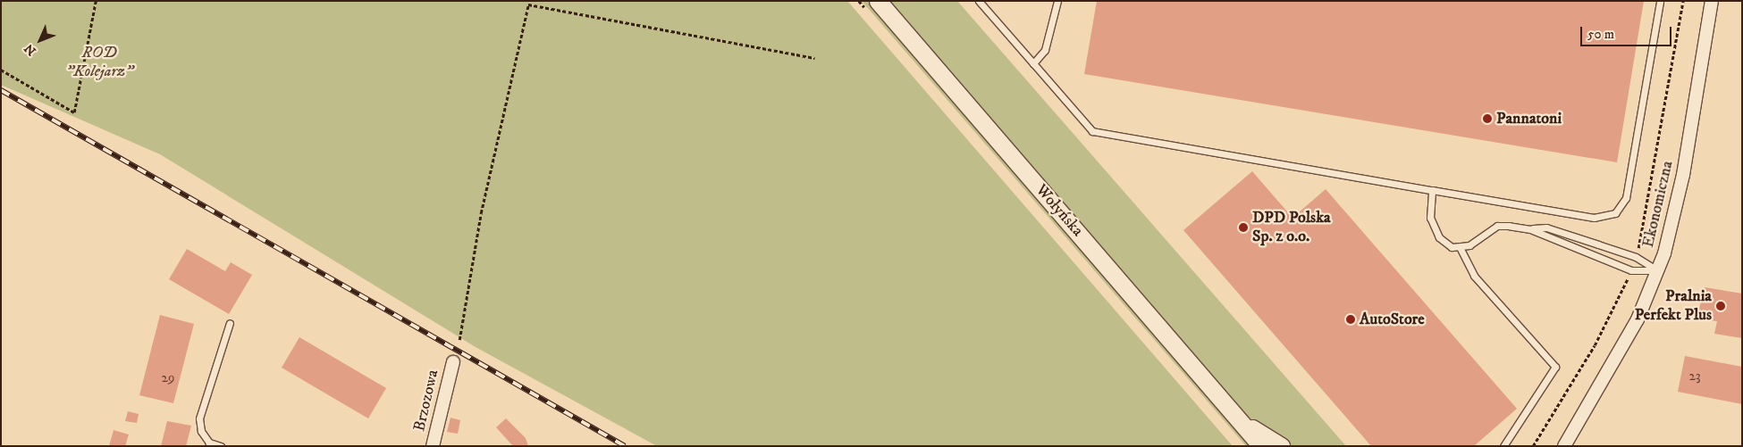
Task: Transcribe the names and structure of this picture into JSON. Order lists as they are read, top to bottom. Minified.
{"streets":{"main road":["Wołyńska"],"street":["Ekonomiczna","Brzozowa"]},"parks":["ROD \"Kolejarz\""],"places":["Pannatoni","DPD Polska Sp. z o.o.","Pralnia Perfekt Plus","AutoStore"],"house_numbers":["23","29"],"scale_bar":"50 m","north":"bottom left"}
